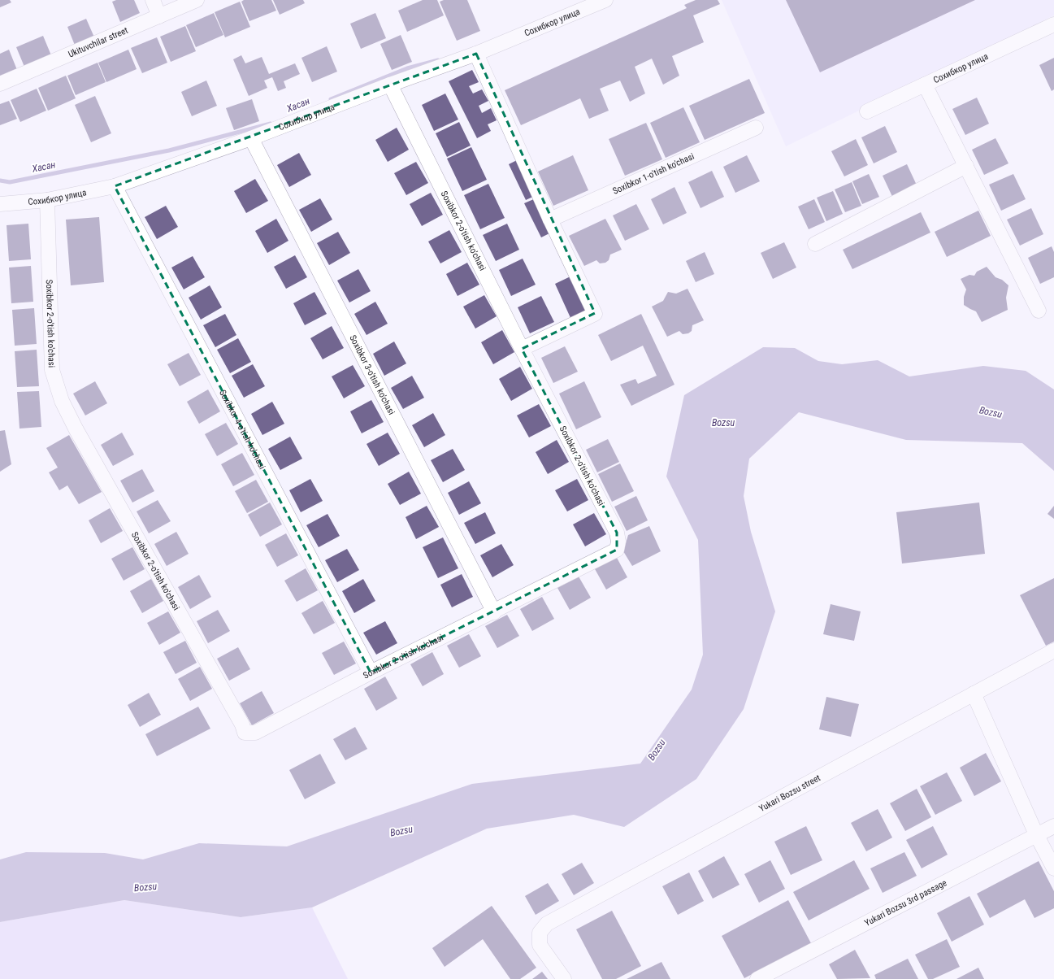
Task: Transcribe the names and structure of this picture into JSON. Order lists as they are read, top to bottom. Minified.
{"streets":{"street":["Сохибкор улица","Ukituvchilar street","Soxibkor 1-o'tish ko'chasi","Soxibkor 2-o'tish ko'chasi","Soxibkor 3-o'tish ko'chasi","Soxibkor 4-o'tish ko'chasi","Yukari Bozsu street","Yukari Bozsu 3rd passage"]},"crossings":[["Сохибкор улица","Soxibkor 2-o'tish ko'chasi"],["Сохибкор улица","Soxibkor 3-o'tish ko'chasi"],["Сохибкор улица","Soxibkor 4-o'tish ko'chasi"],["Soxibkor 2-o'tish ko'chasi","Soxibkor 3-o'tish ko'chasi"],["Soxibkor 2-o'tish ko'chasi","Soxibkor 4-o'tish ko'chasi"]],"water":["Хасан","Bozsu"]}
